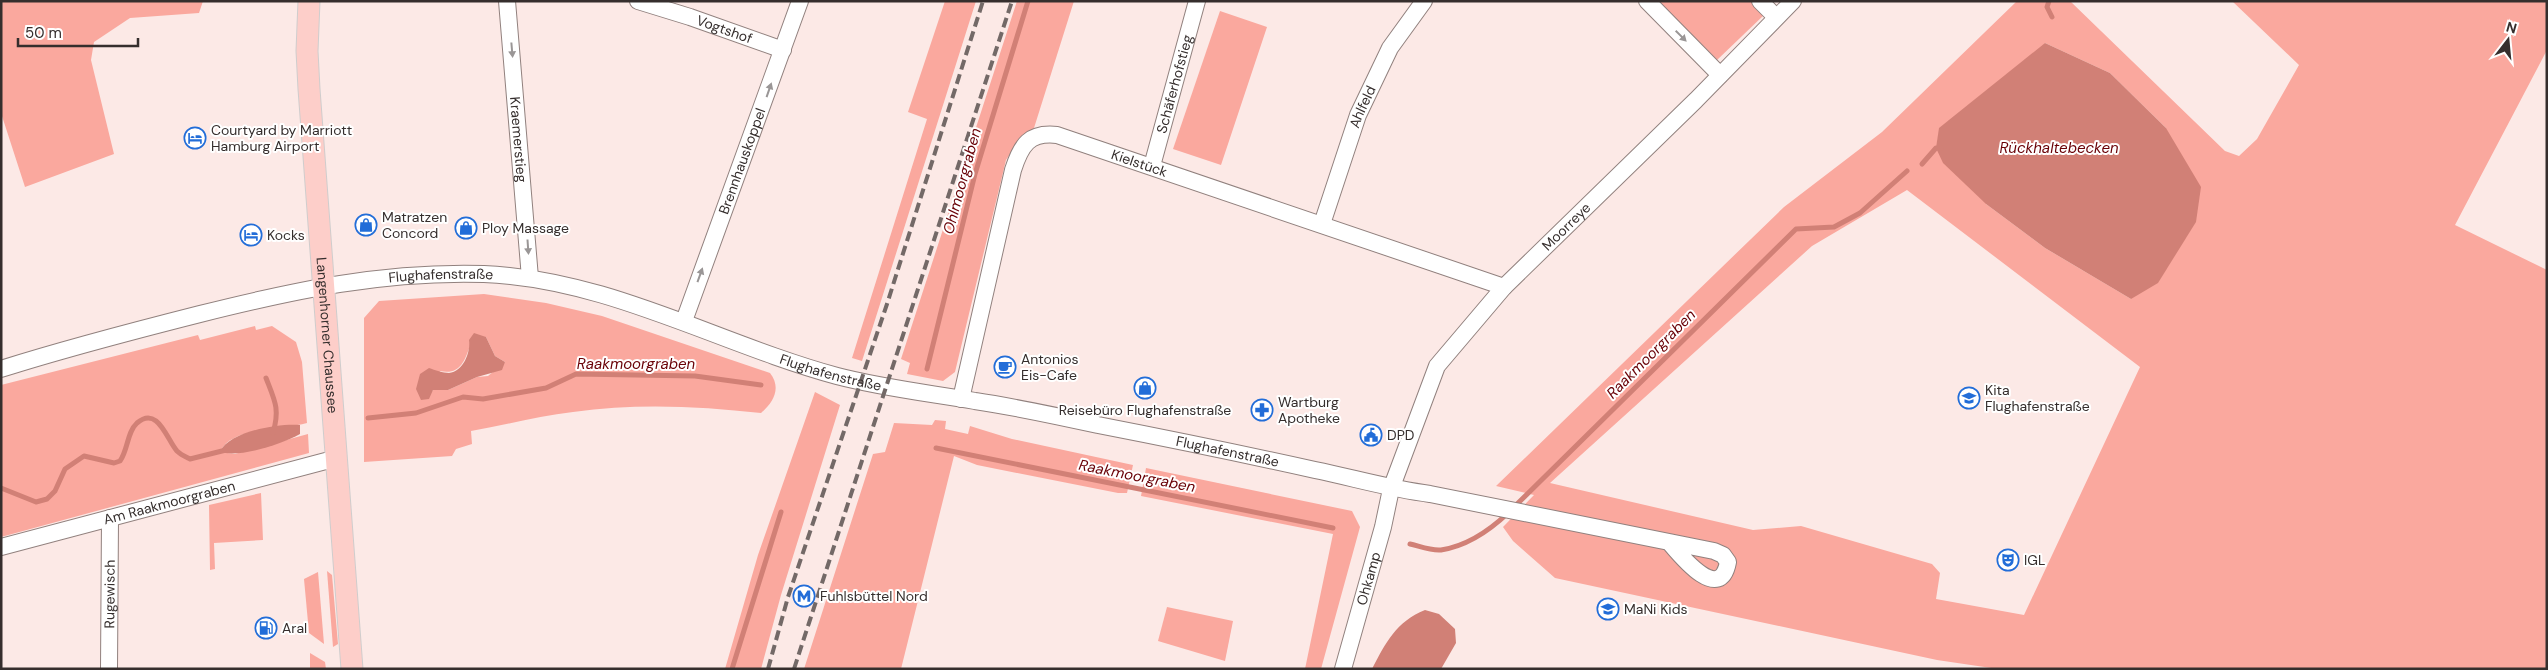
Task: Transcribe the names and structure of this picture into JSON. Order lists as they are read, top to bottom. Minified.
{"streets":{"main road":["Langenhorner Chaussee"],"street":["Vogtshof","Schäferhofstieg","Ahlfeld","Kraemerstieg","Brennhauskoppel","Kielstück","Moorreye","Flughafenstraße","Am Raakmoorgraben","Ohkamp","Rugewisch"]},"crossings":[["Vogtshof","Brennhauskoppel"],["Schäferhofstieg","Kielstück"],["Ahlfeld","Kielstück"],["Kraemerstieg","Flughafenstraße"],["Brennhauskoppel","Flughafenstraße"],["Kielstück","Moorreye"],["Kielstück","Flughafenstraße"],["Moorreye","Flughafenstraße"],["Moorreye","Ohkamp"],["Flughafenstraße","Langenhorner Chaussee"],["Flughafenstraße","Ohkamp"],["Langenhorner Chaussee","Am Raakmoorgraben"],["Am Raakmoorgraben","Rugewisch"]],"one_way":["Kraemerstieg","Brennhauskoppel"],"water":["Rückhaltebecken","Ohlmoorgraben","Raakmoorgraben"],"places":{"hotel":["Courtyard by Marriott Hamburg Airport","Kocks"],"shop":["Matratzen Concord","Ploy Massage","Reisebüro Flughafenstraße"],"cafe":["Antonios Eis-Cafe"],"school or university":["Kita Flughafenstraße","MaNi Kids"],"pharmacy":["Wartburg Apotheke"],"public building":["DPD"],"theatre":["IGL"],"metro station":["Fuhlsbüttel Nord"],"fuel station":["Aral"]},"scale_bar":"50 m","north":"top"}
